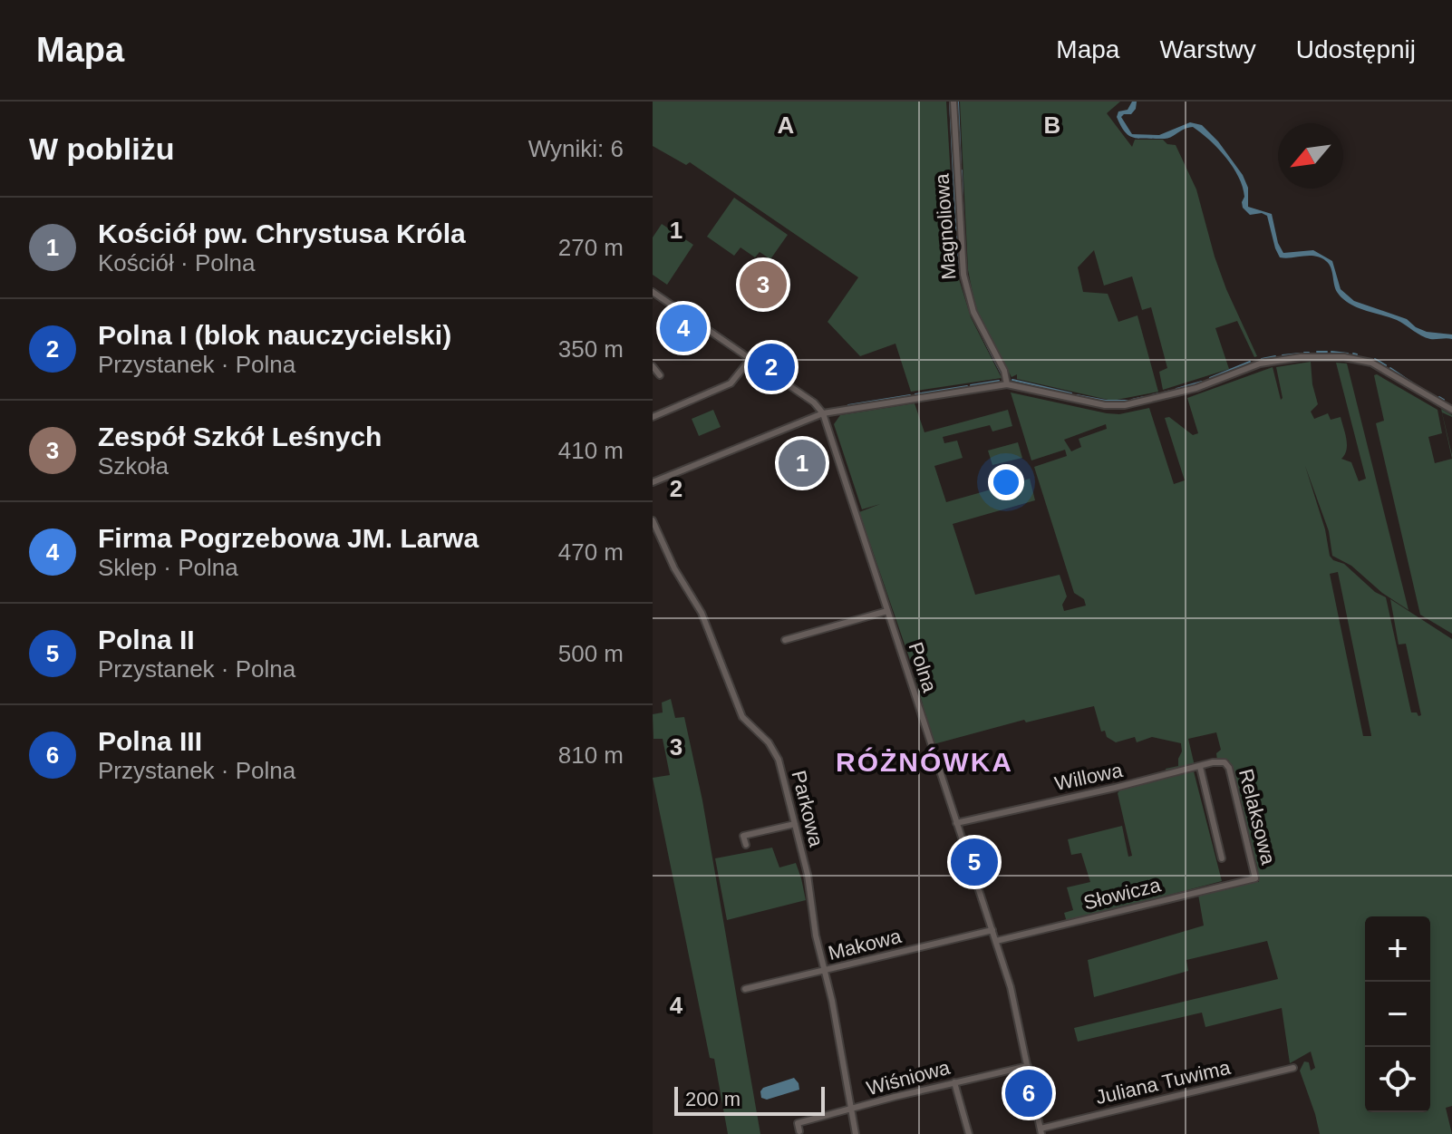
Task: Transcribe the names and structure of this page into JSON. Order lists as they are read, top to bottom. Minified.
{"streets":{"street":["Magnoliowa","Polna","Willowa","Parkowa","Relaksowa","Słowicza","Makowa","Wiśniowa","Juliana Tuwima"]},"crossings":[["Polna","Willowa"],["Polna","Słowicza"],["Polna","Makowa"],["Polna","Wiśniowa"],["Polna","Juliana Tuwima"],["Willowa","Relaksowa"],["Parkowa","Makowa"],["Parkowa","Wiśniowa"],["Relaksowa","Słowicza"]],"districts":["RÓŻNÓWKA"],"scale_bar":"200 m","north":"bottom left","page":{"header":"Mapa","nav":["Mapa","Warstwy","Udostępnij"],"heading":["W pobliżu","Wyniki: 6"],"list":[{"mark":"1","name":"Kościół pw. Chrystusa Króla","note":"Kościół · Polna","value":"270 m"},{"mark":"2","name":"Polna I (blok nauczycielski)","note":"Przystanek · Polna","value":"350 m"},{"mark":"3","name":"Zespół Szkół Leśnych","note":"Szkoła","value":"410 m"},{"mark":"4","name":"Firma Pogrzebowa JM. Larwa","note":"Sklep · Polna","value":"470 m"},{"mark":"5","name":"Polna II","note":"Przystanek · Polna","value":"500 m"},{"mark":"6","name":"Polna III","note":"Przystanek · Polna","value":"810 m"}],"pins":["3","4","2","1","5","6"],"map_buttons":["+","−"],"scale":"200 m"},"grid":{"columns":["A","B"],"rows":["1","2","3","4"]}}
